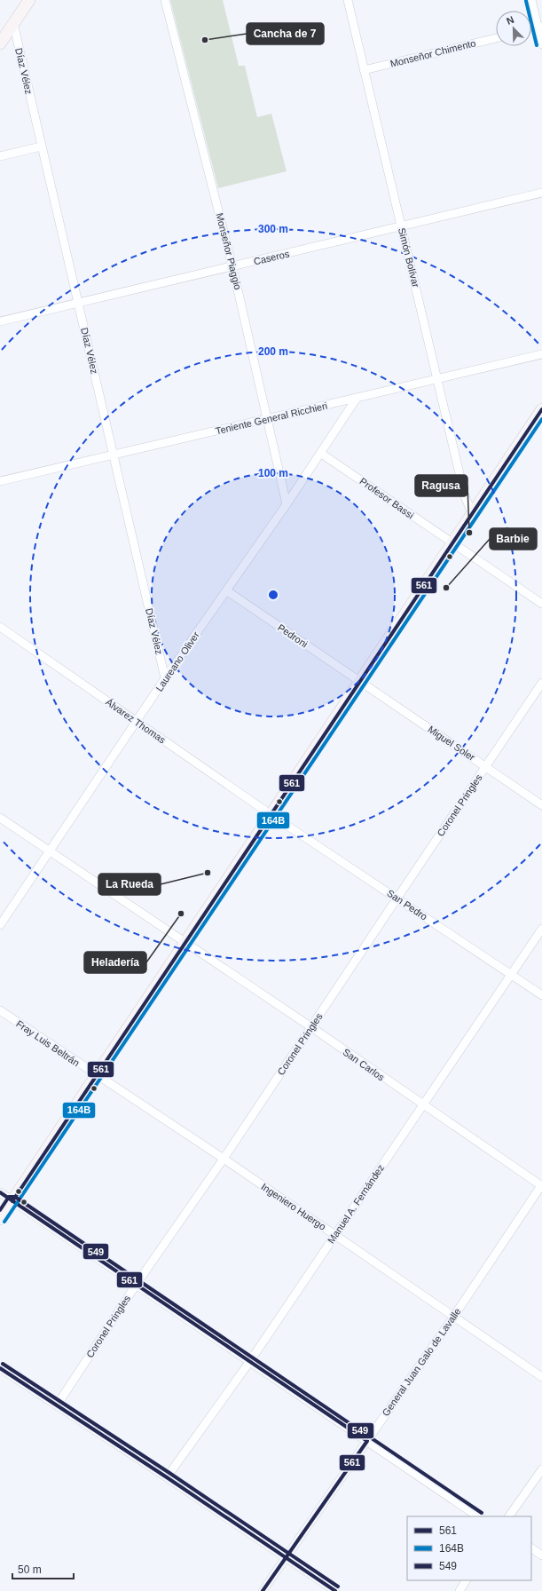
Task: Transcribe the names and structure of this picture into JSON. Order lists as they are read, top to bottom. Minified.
{"streets":{"street":["Monseñor Chimento","Díaz Vélez","Monseñor Piaggio","Caseros","Simón Bolívar","Teniente General Ricchieri","Profesor Bassi","Pedroni","Laureano Oliver","Álvarez Thomas","Miguel Soler","Coronel Pringles","San Pedro","Fray Luis Beltrán","San Carlos","Manuel A. Fernández","Ingeniero Huergo","General Juan Galo de Lavalle"]},"crossings":[["Monseñor Chimento","Simón Bolívar"],["Díaz Vélez","Caseros"],["Díaz Vélez","Teniente General Ricchieri"],["Díaz Vélez","Laureano Oliver"],["Monseñor Piaggio","Caseros"],["Monseñor Piaggio","Teniente General Ricchieri"],["Monseñor Piaggio","Laureano Oliver"],["Caseros","Simón Bolívar"],["Simón Bolívar","Teniente General Ricchieri"],["Teniente General Ricchieri","Laureano Oliver"],["Profesor Bassi","Laureano Oliver"],["Pedroni","Laureano Oliver"],["Pedroni","Miguel Soler"],["Laureano Oliver","Álvarez Thomas"],["Laureano Oliver","San Carlos"],["Álvarez Thomas","San Pedro"],["Miguel Soler","Coronel Pringles"],["Coronel Pringles","San Pedro"],["Coronel Pringles","San Carlos"],["Coronel Pringles","Ingeniero Huergo"],["San Pedro","Manuel A. Fernández"],["Fray Luis Beltrán","Ingeniero Huergo"],["San Carlos","Manuel A. Fernández"],["San Carlos","General Juan Galo de Lavalle"],["Manuel A. Fernández","Ingeniero Huergo"],["Ingeniero Huergo","General Juan Galo de Lavalle"]],"places":["Cancha de 7","Ragusa","Barbie","La Rueda","Heladería"],"lines":["transit line 164B","transit line 561","transit line 549"],"legend":["561","164B","549"],"scale_bar":"50 m","north":"top left","rings":["300 m","200 m","100 m"]}
